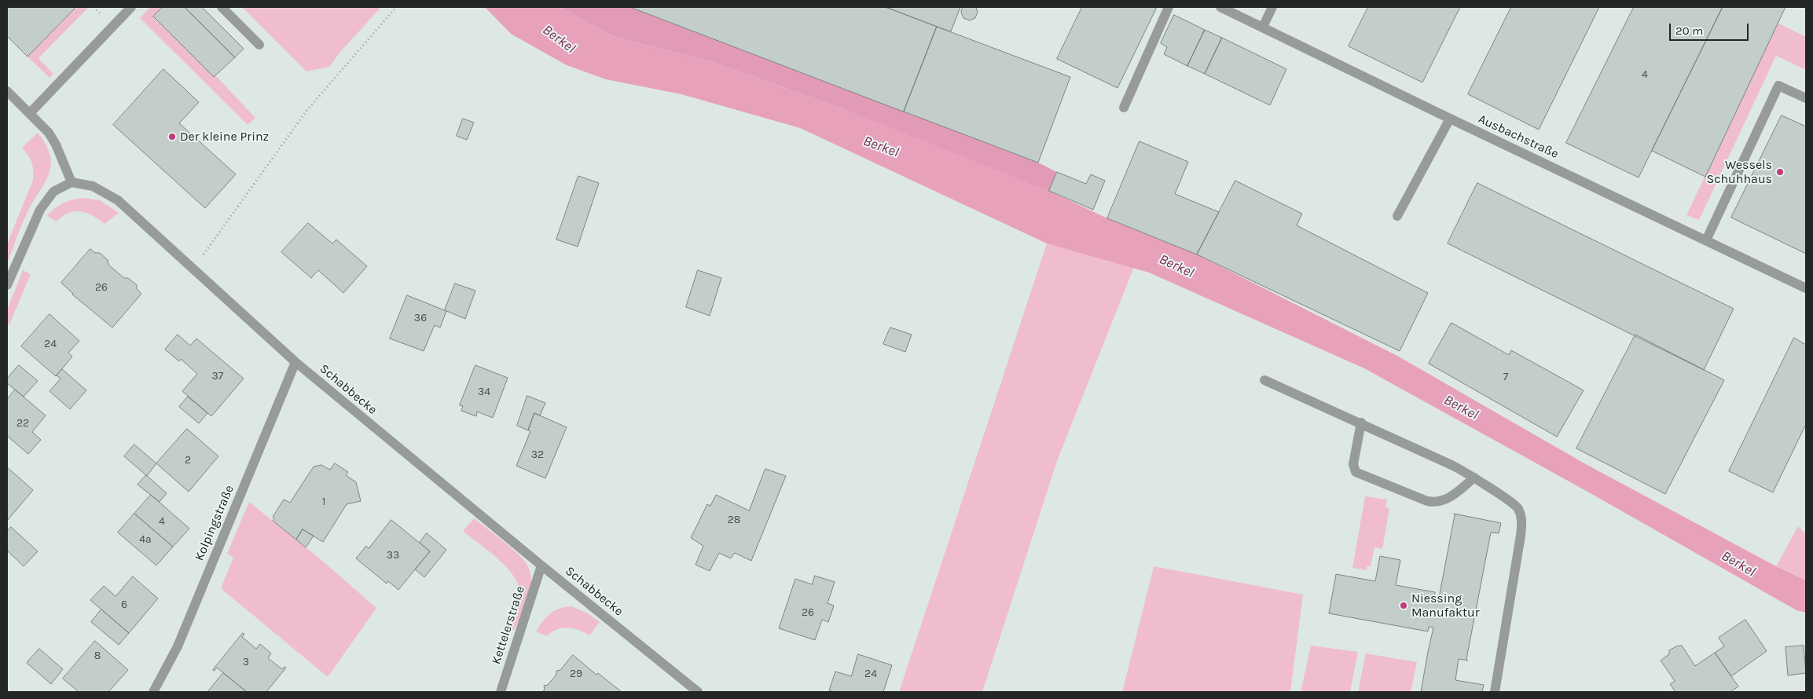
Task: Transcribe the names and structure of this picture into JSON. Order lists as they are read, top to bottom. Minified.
{"streets":{"street":["Ausbachstraße","Schabbecke","Kolpingstraße","Kettelerstraße"]},"crossings":[["Schabbecke","Kolpingstraße"],["Schabbecke","Kettelerstraße"]],"water":["Berkel"],"places":["Der kleine Prinz","Wessels Schuhhaus","Niessing Manufaktur"],"house_numbers":["4","26","36","24","37","7","34","22","32","2","1","28","4","4a","33","6","26","8","3","29","24"],"scale_bar":"20 m"}
